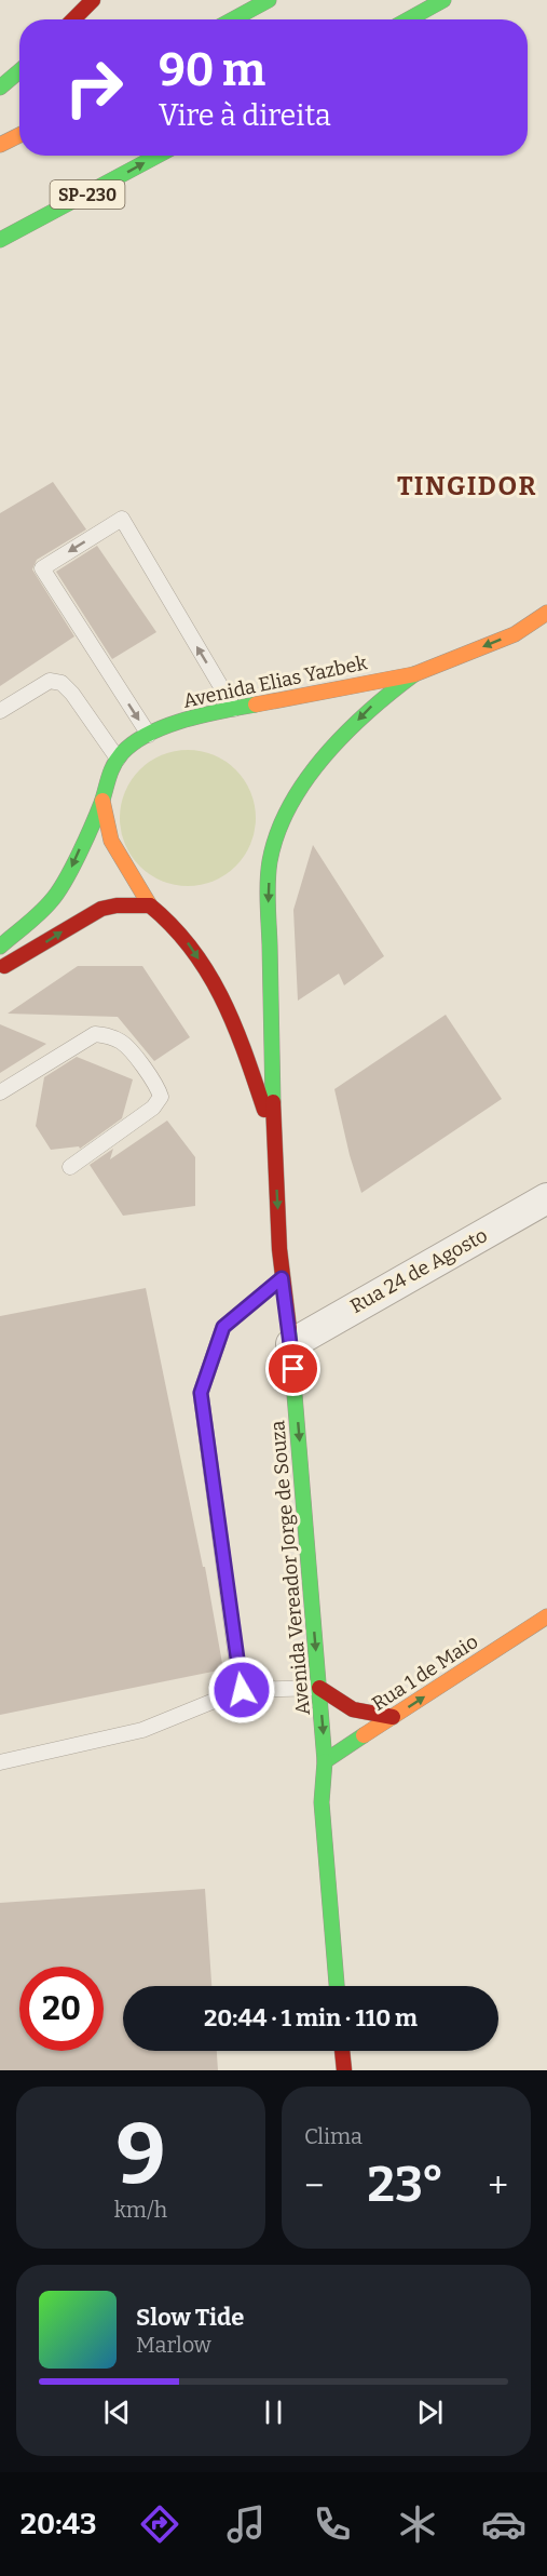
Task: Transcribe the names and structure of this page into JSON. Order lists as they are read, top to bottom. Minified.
{"streets":{"main road":["SP-230","Avenida Elias Yazbek","Avenida Vereador Jorge de Souza","Rua 1 de Maio"],"street":["Rua 24 de Agosto"]},"crossings":[["Avenida Elias Yazbek","Avenida Vereador Jorge de Souza"],["Rua 24 de Agosto","Avenida Vereador Jorge de Souza"],["Avenida Vereador Jorge de Souza","Rua 1 de Maio"]],"one_way":["Avenida Vereador Jorge de Souza","Rua 1 de Maio"],"districts":["TINGIDOR"],"page":{"turn":["90 m","Vire à direita"],"limit":"20","trip":"20:44 · 1 min · 110 m","tile":[["9","km/h"],"Clima"],"heat":["−","23°","+"],"song":["Slow Tide","Marlow"],"tabs":"20:43"}}
